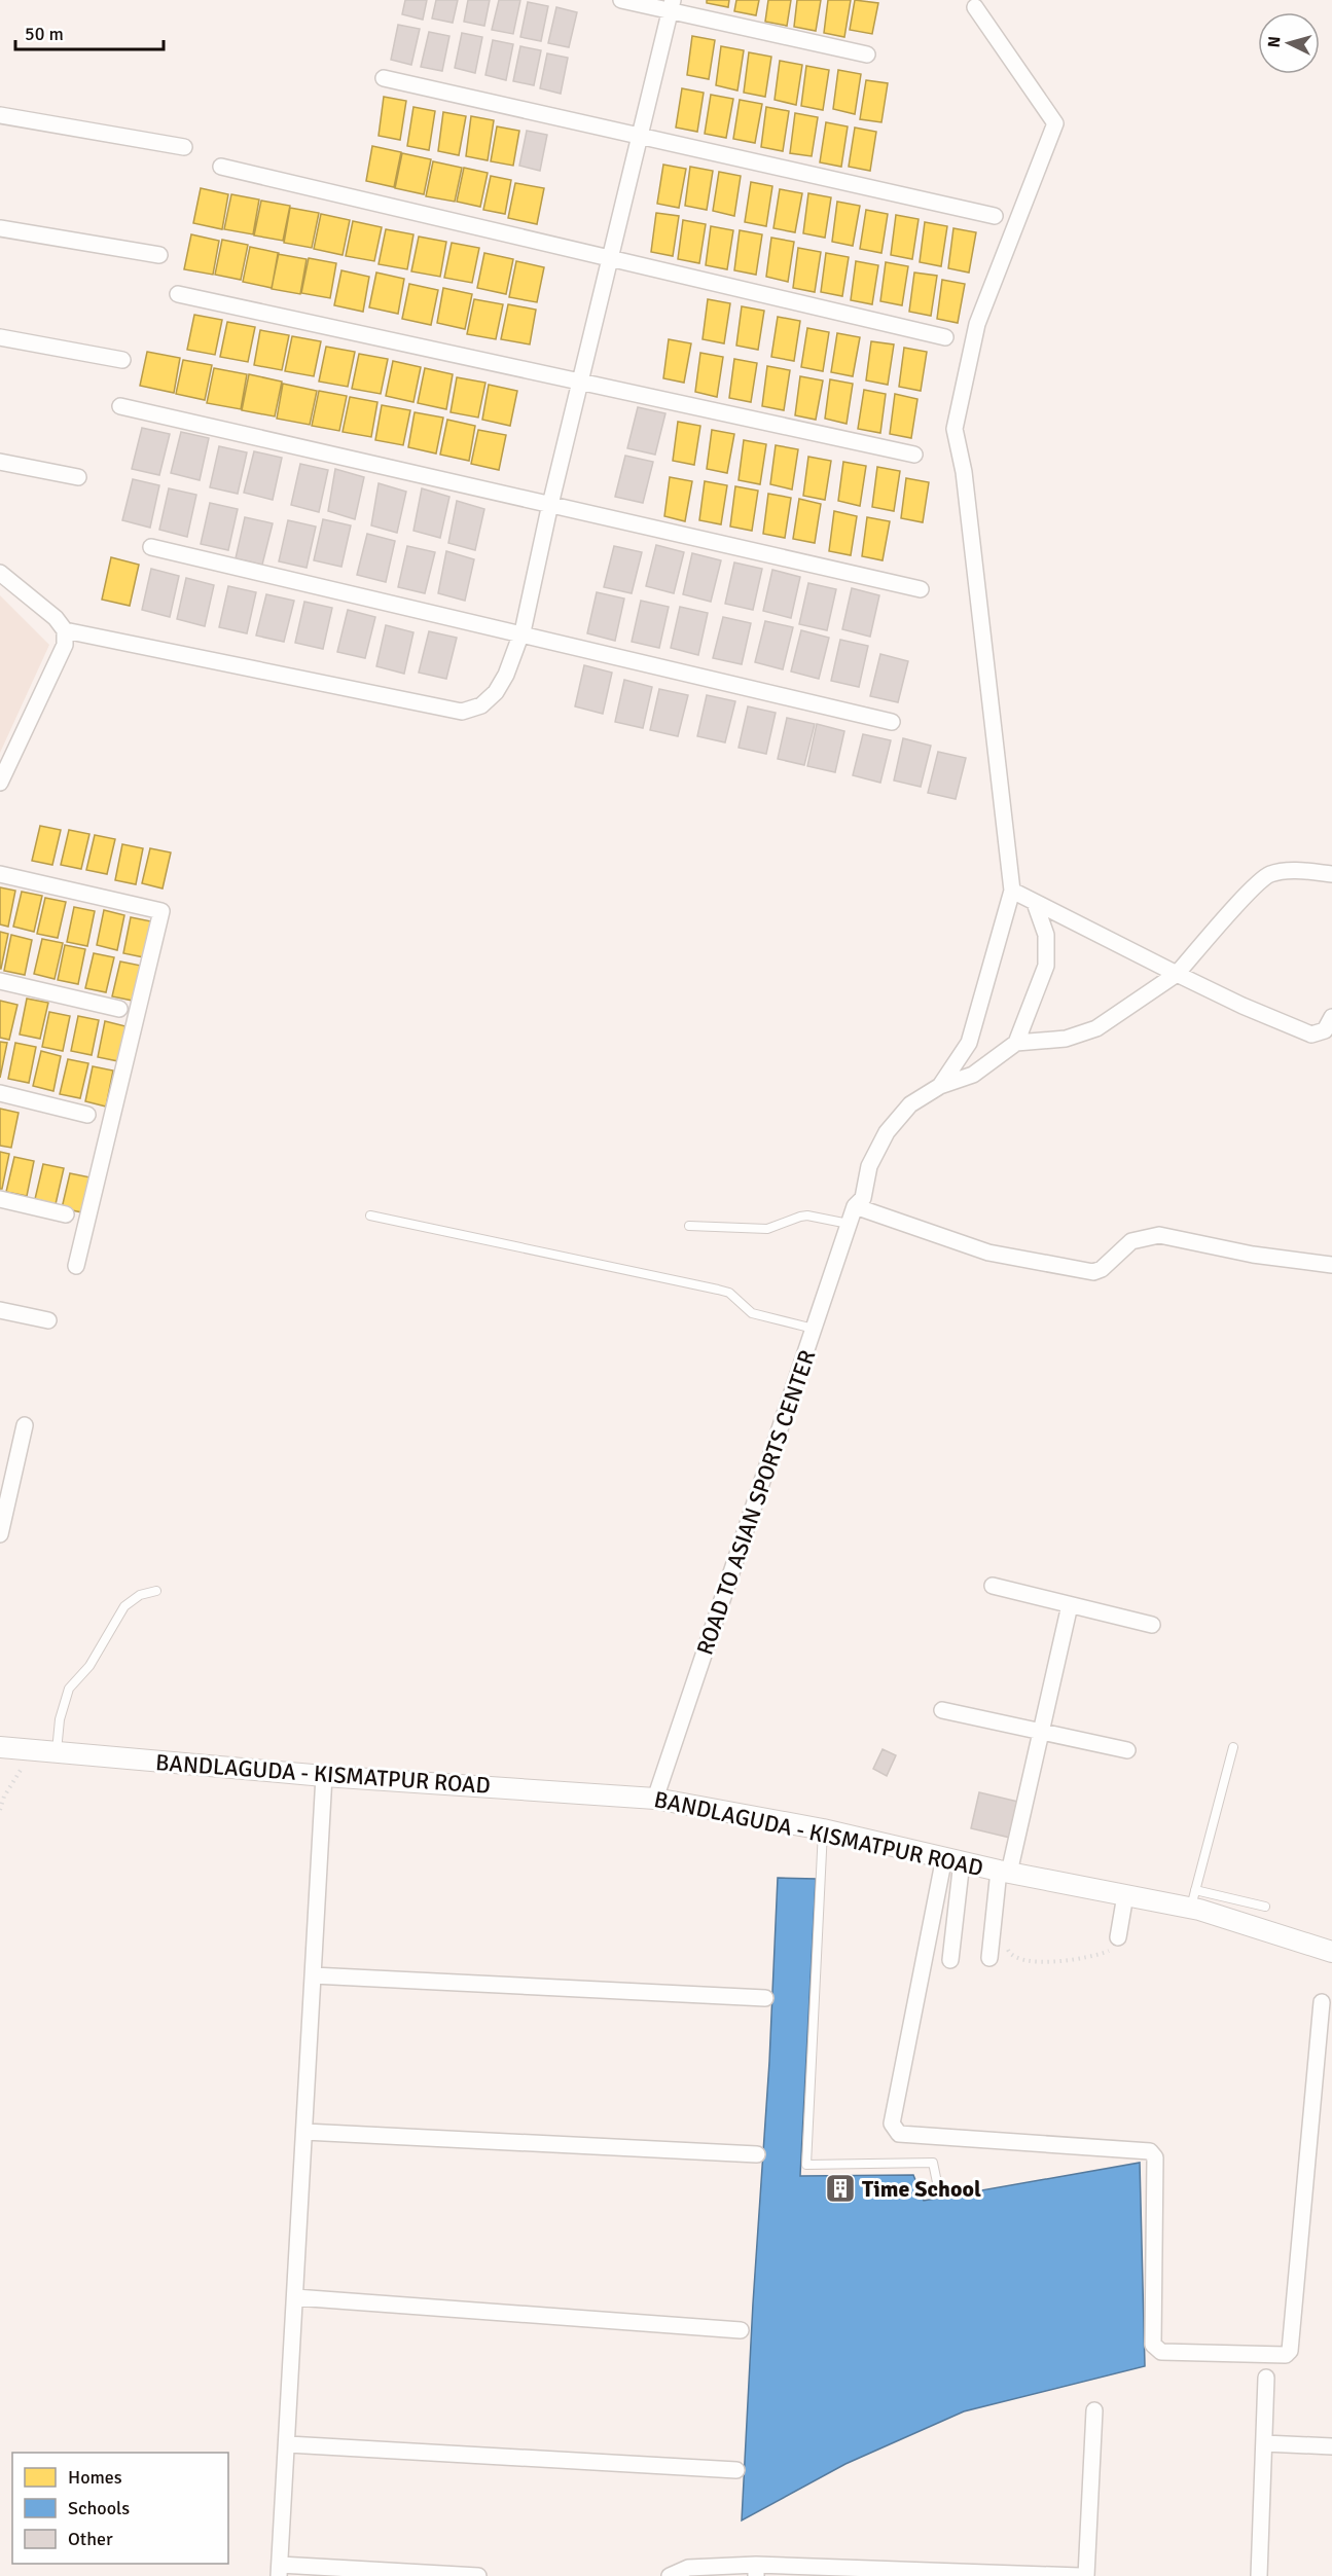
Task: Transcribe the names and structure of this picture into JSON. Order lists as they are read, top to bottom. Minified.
{"streets":{"street":["ROAD TO ASIAN SPORTS CENTER","BANDLAGUDA - KISMATPUR ROAD"]},"crossings":[["ROAD TO ASIAN SPORTS CENTER","BANDLAGUDA - KISMATPUR ROAD"]],"places":{"building":["Time School"]},"legend":["Homes","Schools","Other"],"scale_bar":"50 m","north":"left"}
